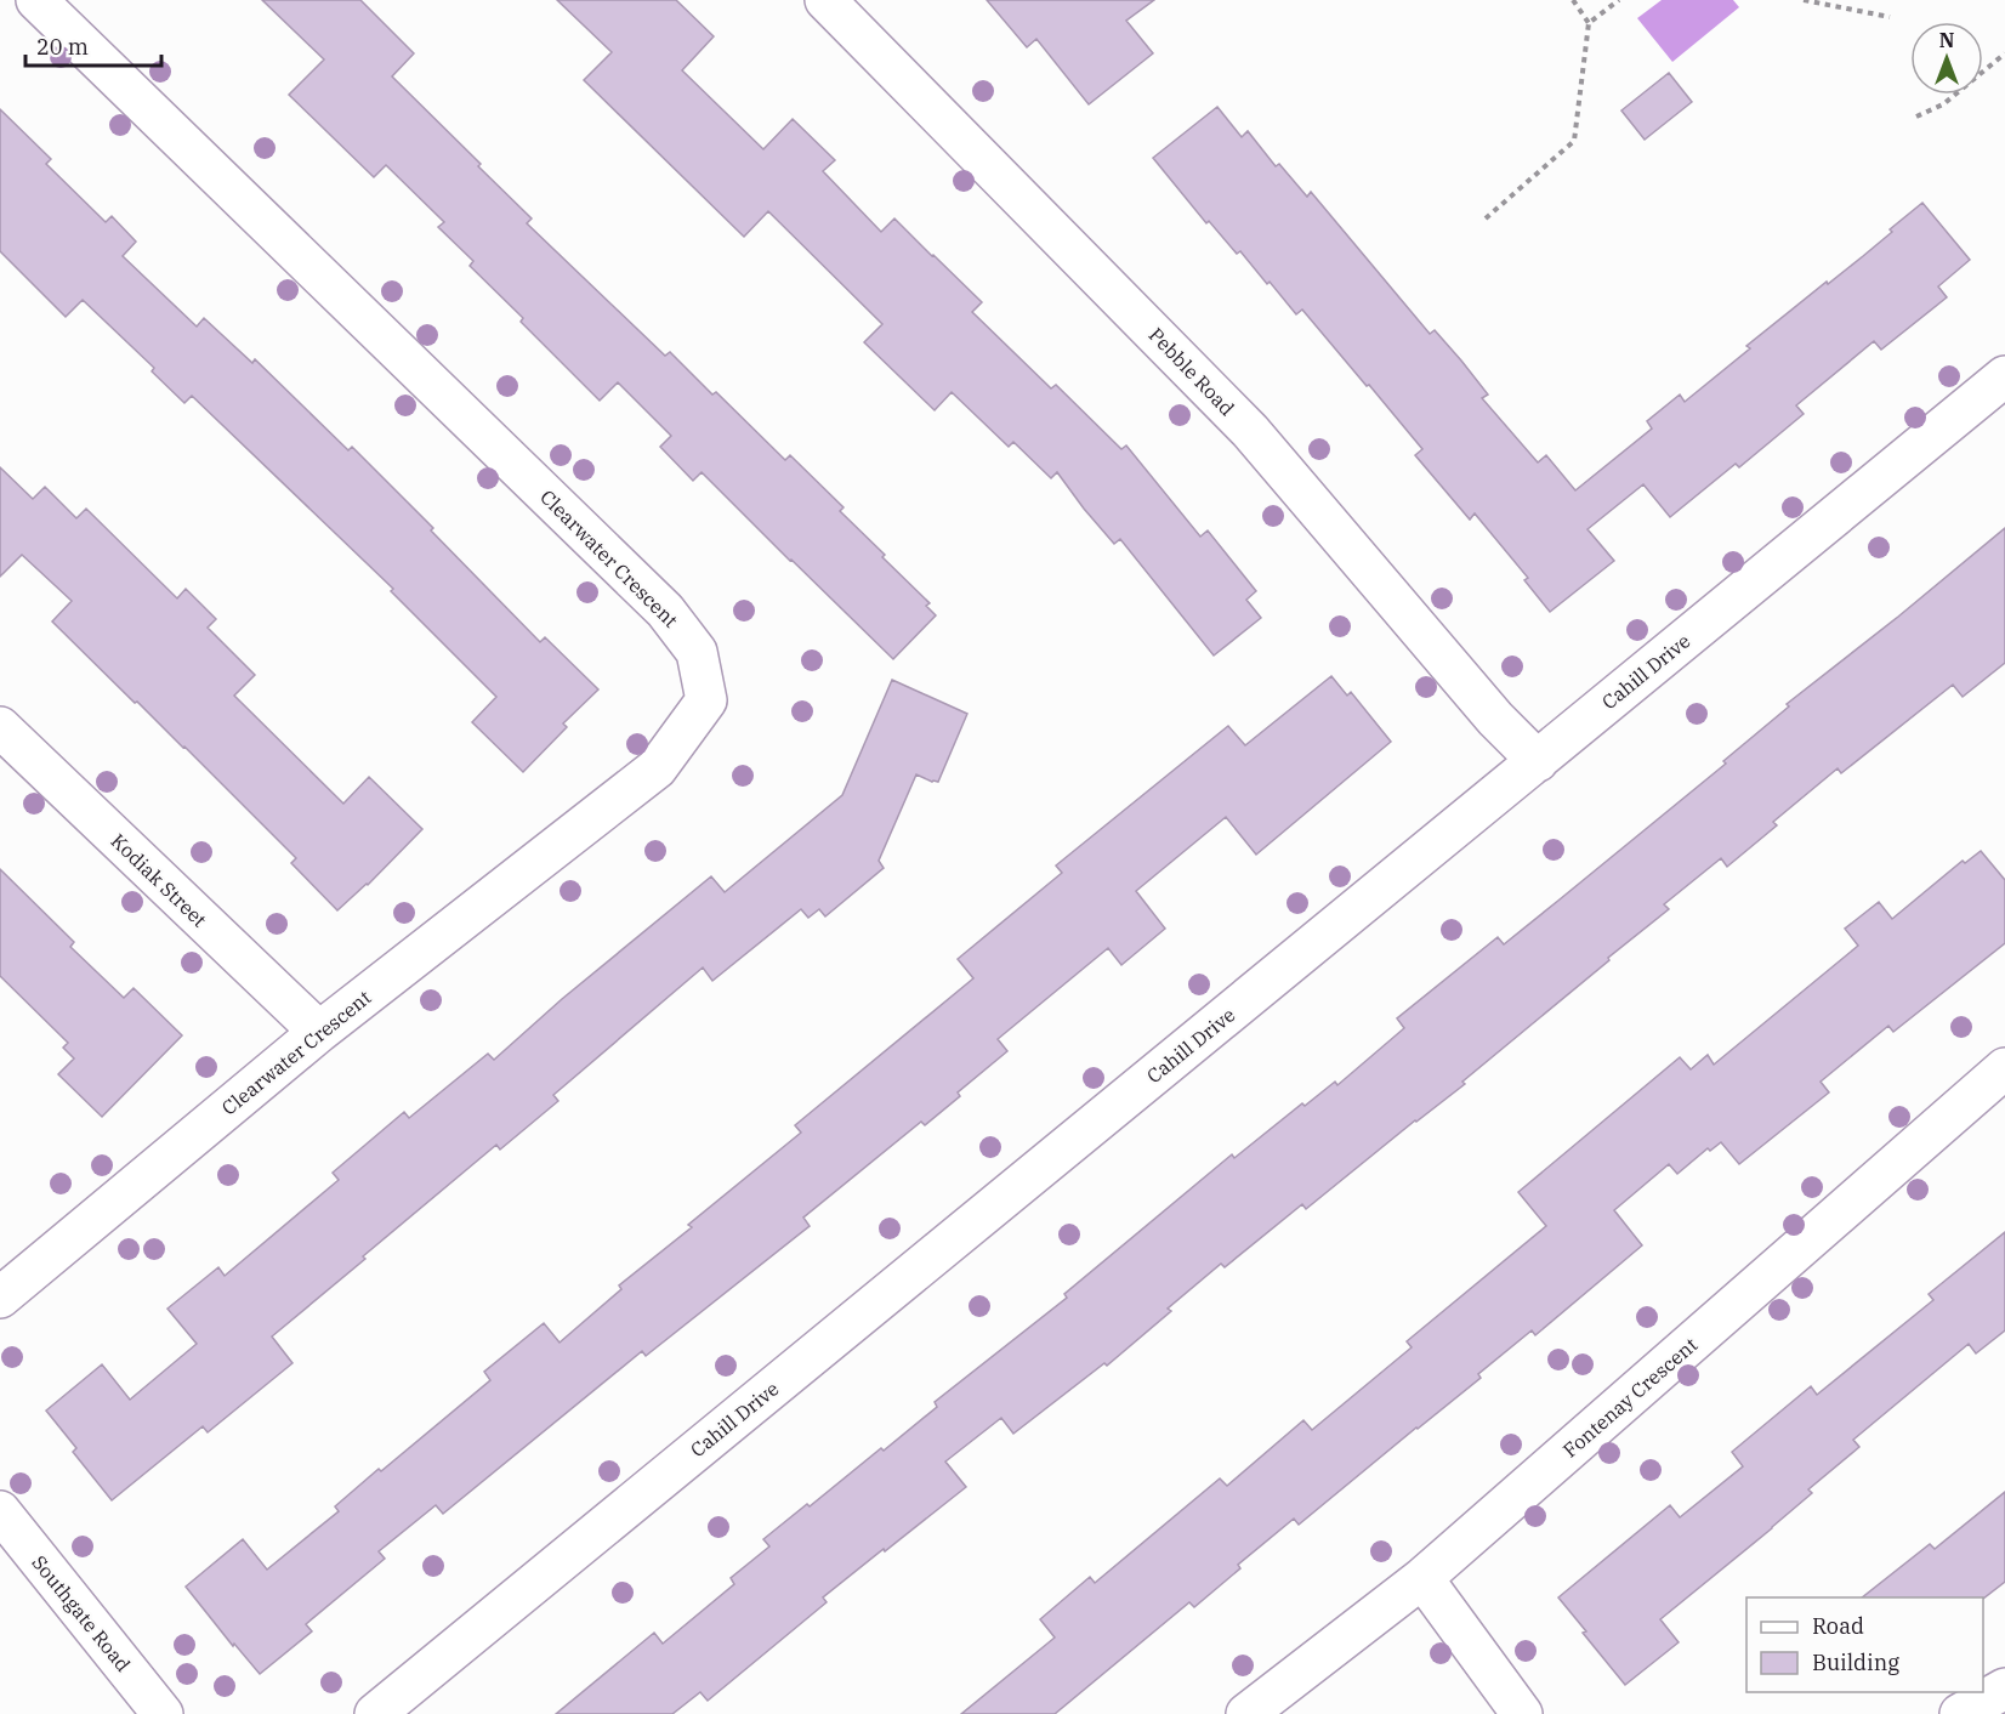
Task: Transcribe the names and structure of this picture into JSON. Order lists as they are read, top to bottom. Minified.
{"streets":{"street":["Pebble Road","Clearwater Crescent","Cahill Drive","Kodiak Street","Fontenay Crescent","Southgate Road"]},"crossings":[["Pebble Road","Cahill Drive"],["Clearwater Crescent","Kodiak Street"]],"legend":["Road","Building"],"scale_bar":"20 m","north":"top"}
